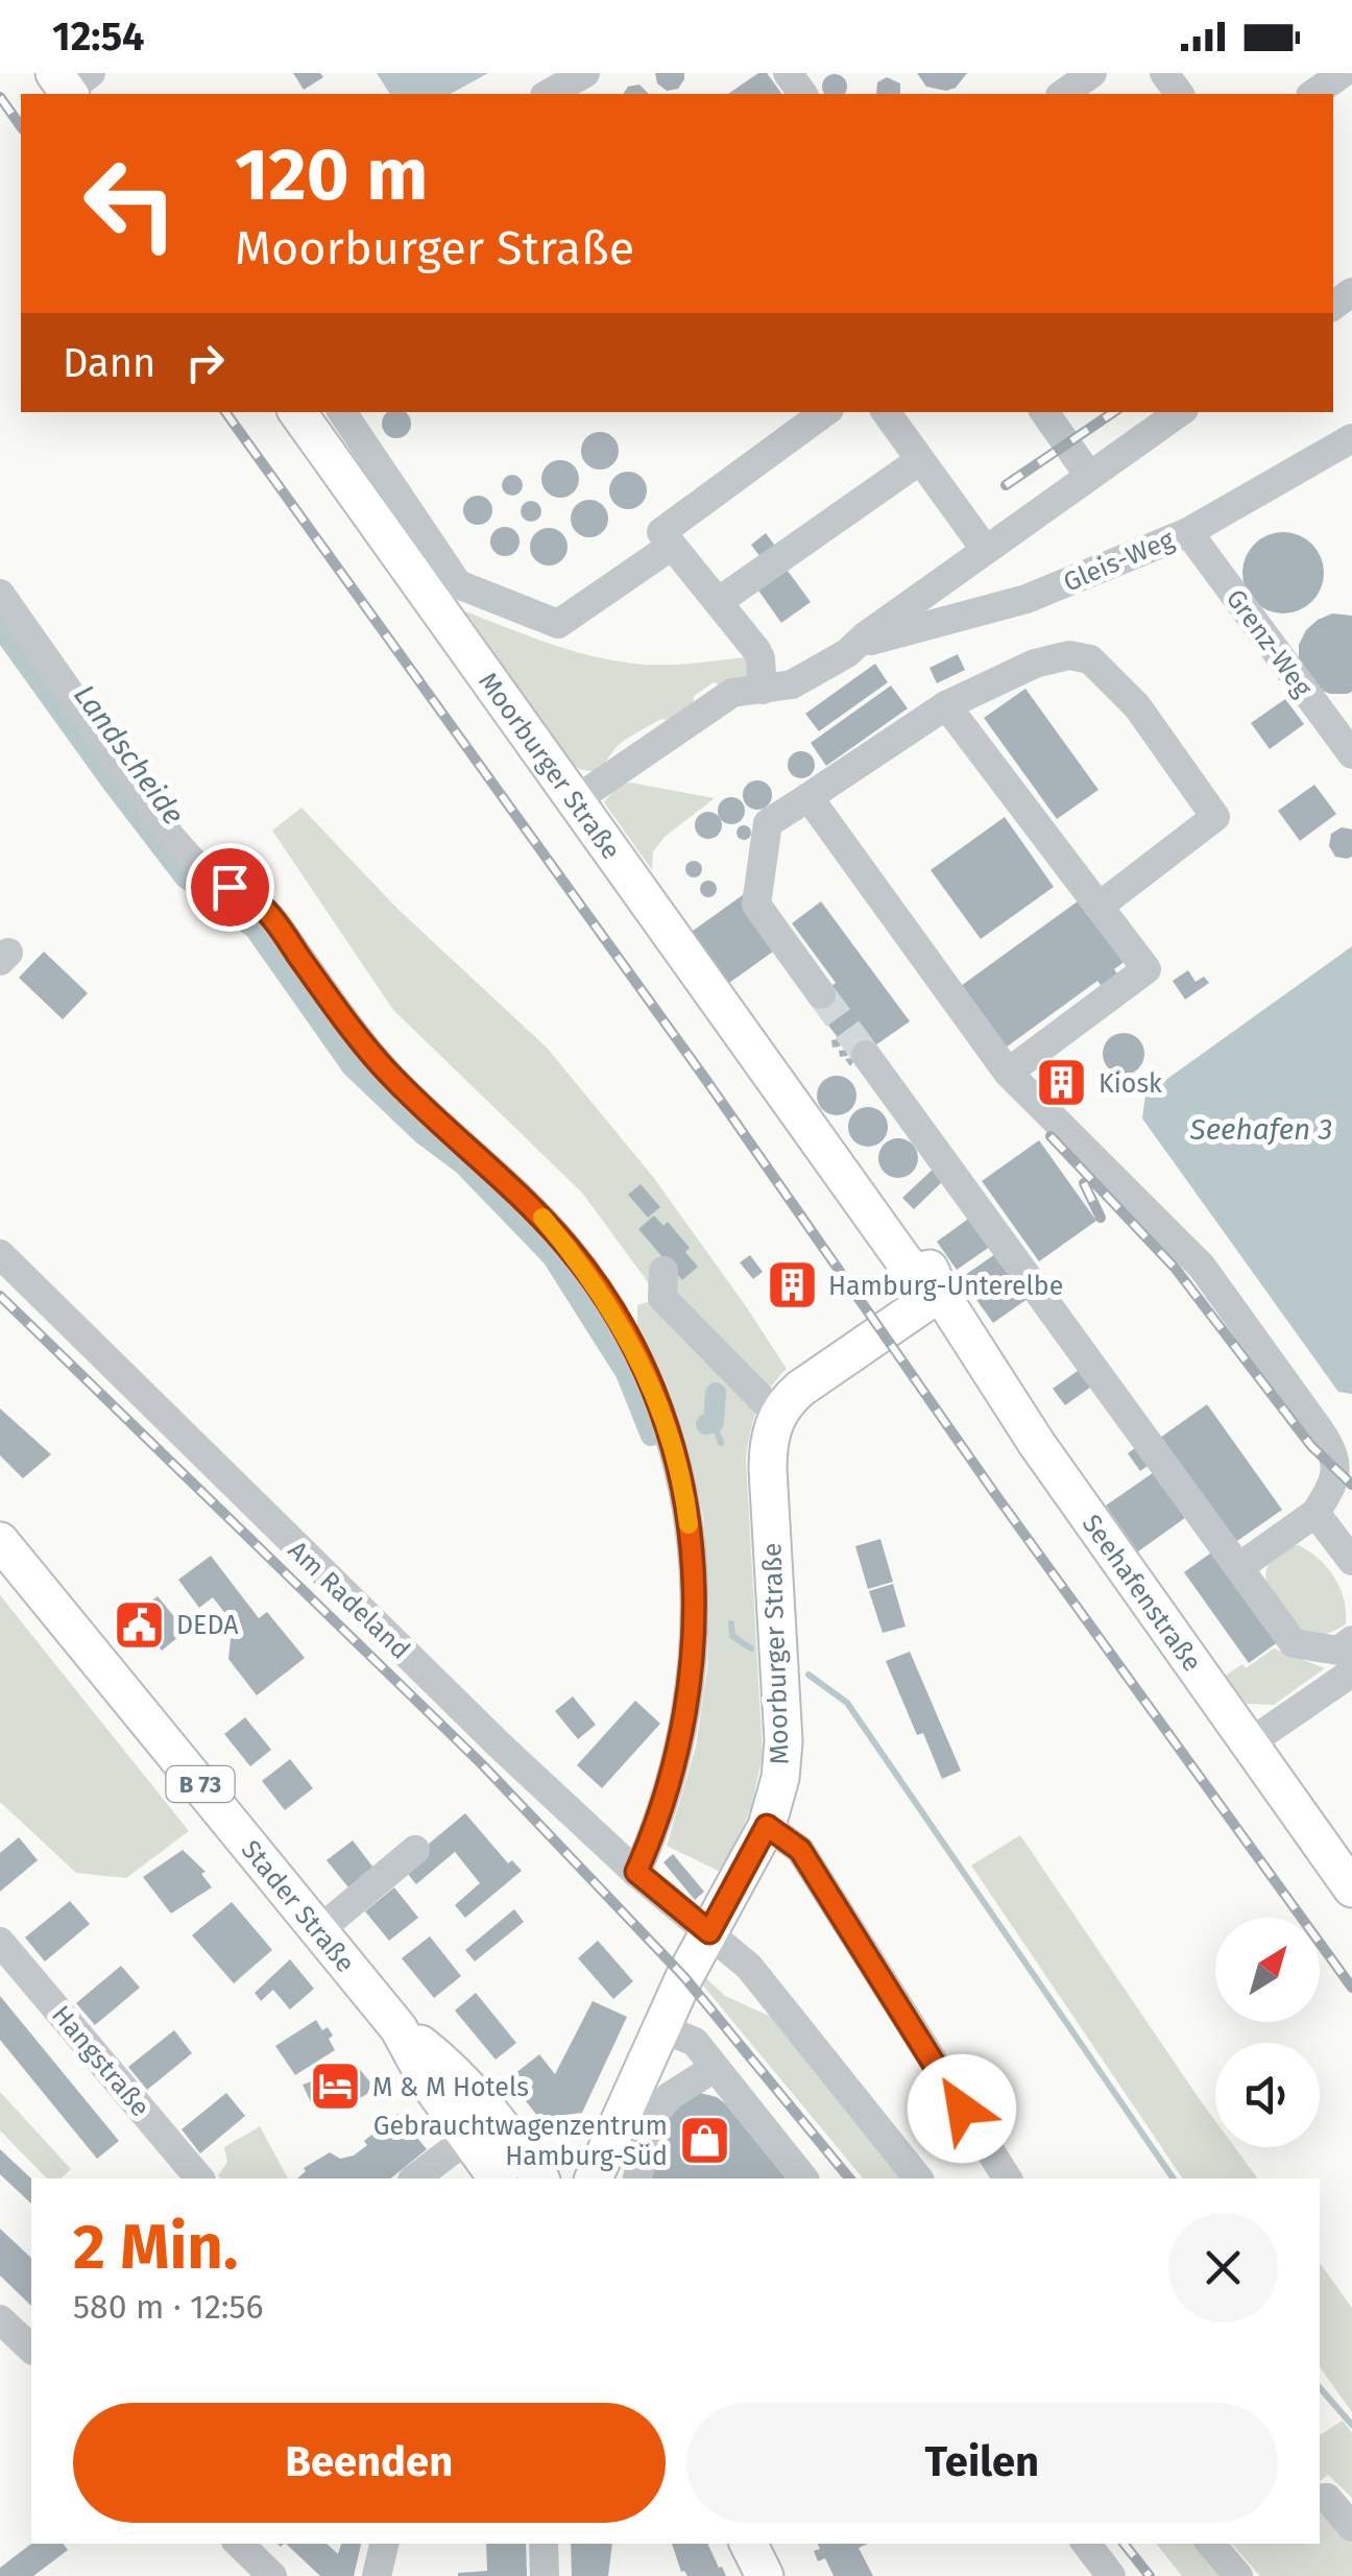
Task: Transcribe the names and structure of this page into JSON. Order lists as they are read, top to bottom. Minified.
{"streets":{"main road":["Moorburger Straße","Seehafenstraße","B 73","Stader Straße"],"street":["Gleis-Weg","Grenz-Weg","Am Radeland","Hangstraße"]},"crossings":[["Gleis-Weg","Grenz-Weg"],["Moorburger Straße","Seehafenstraße"],["Moorburger Straße","Am Radeland"]],"water":["Landscheide","Seehafen 3"],"places":{"building":["Kiosk","Hamburg-Unterelbe"],"public building":["DEDA"],"hotel":["M & M Hotels"],"shop":["Gebrauchtwagenzentrum Hamburg-Süd"]},"north":"top right","page":{"status":"12:54","turn":["120 m","Moorburger Straße"],"then":"Dann","heading":["2 Min.","580 m · 12:56"],"buttons":["Beenden","Teilen"]}}
